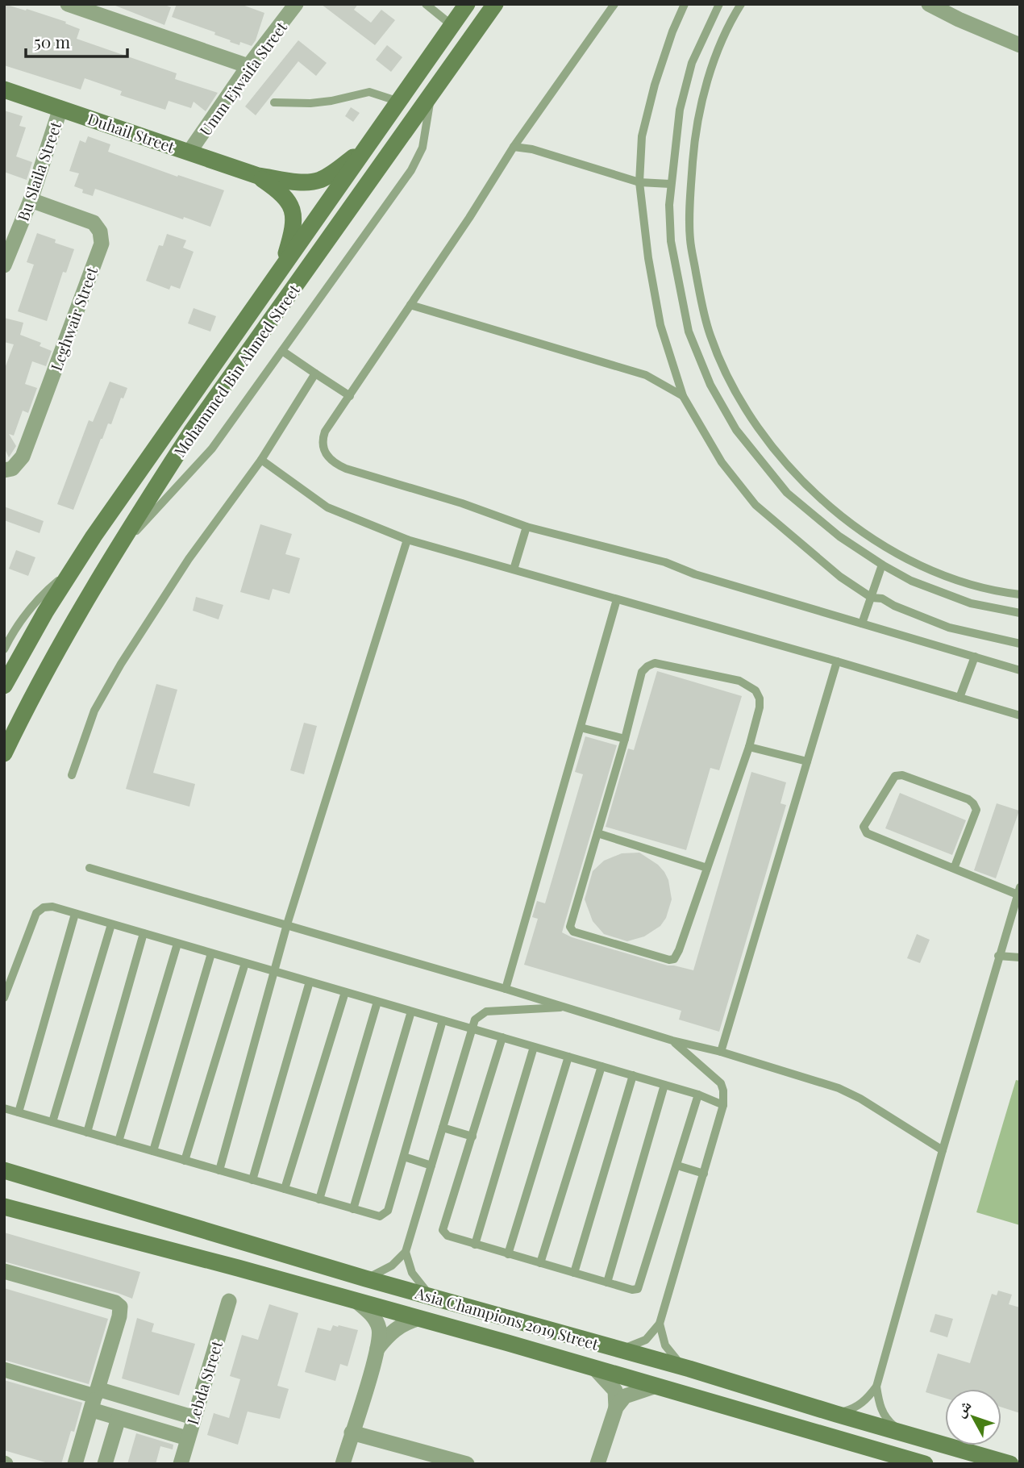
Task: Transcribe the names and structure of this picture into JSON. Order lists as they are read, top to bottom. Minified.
{"streets":{"street":["Umm Ejwaifa Street","Duhail Street","Bu Slaila Street","Leghwair Street","Mohammed Bin Ahmed Street","Asia Champions 2019 Street","Lebda Street"]},"crossings":[["Umm Ejwaifa Street","Duhail Street"],["Duhail Street","Bu Slaila Street"],["Duhail Street","Mohammed Bin Ahmed Street"],["Bu Slaila Street","Leghwair Street"]],"scale_bar":"50 m","north":"top left"}
